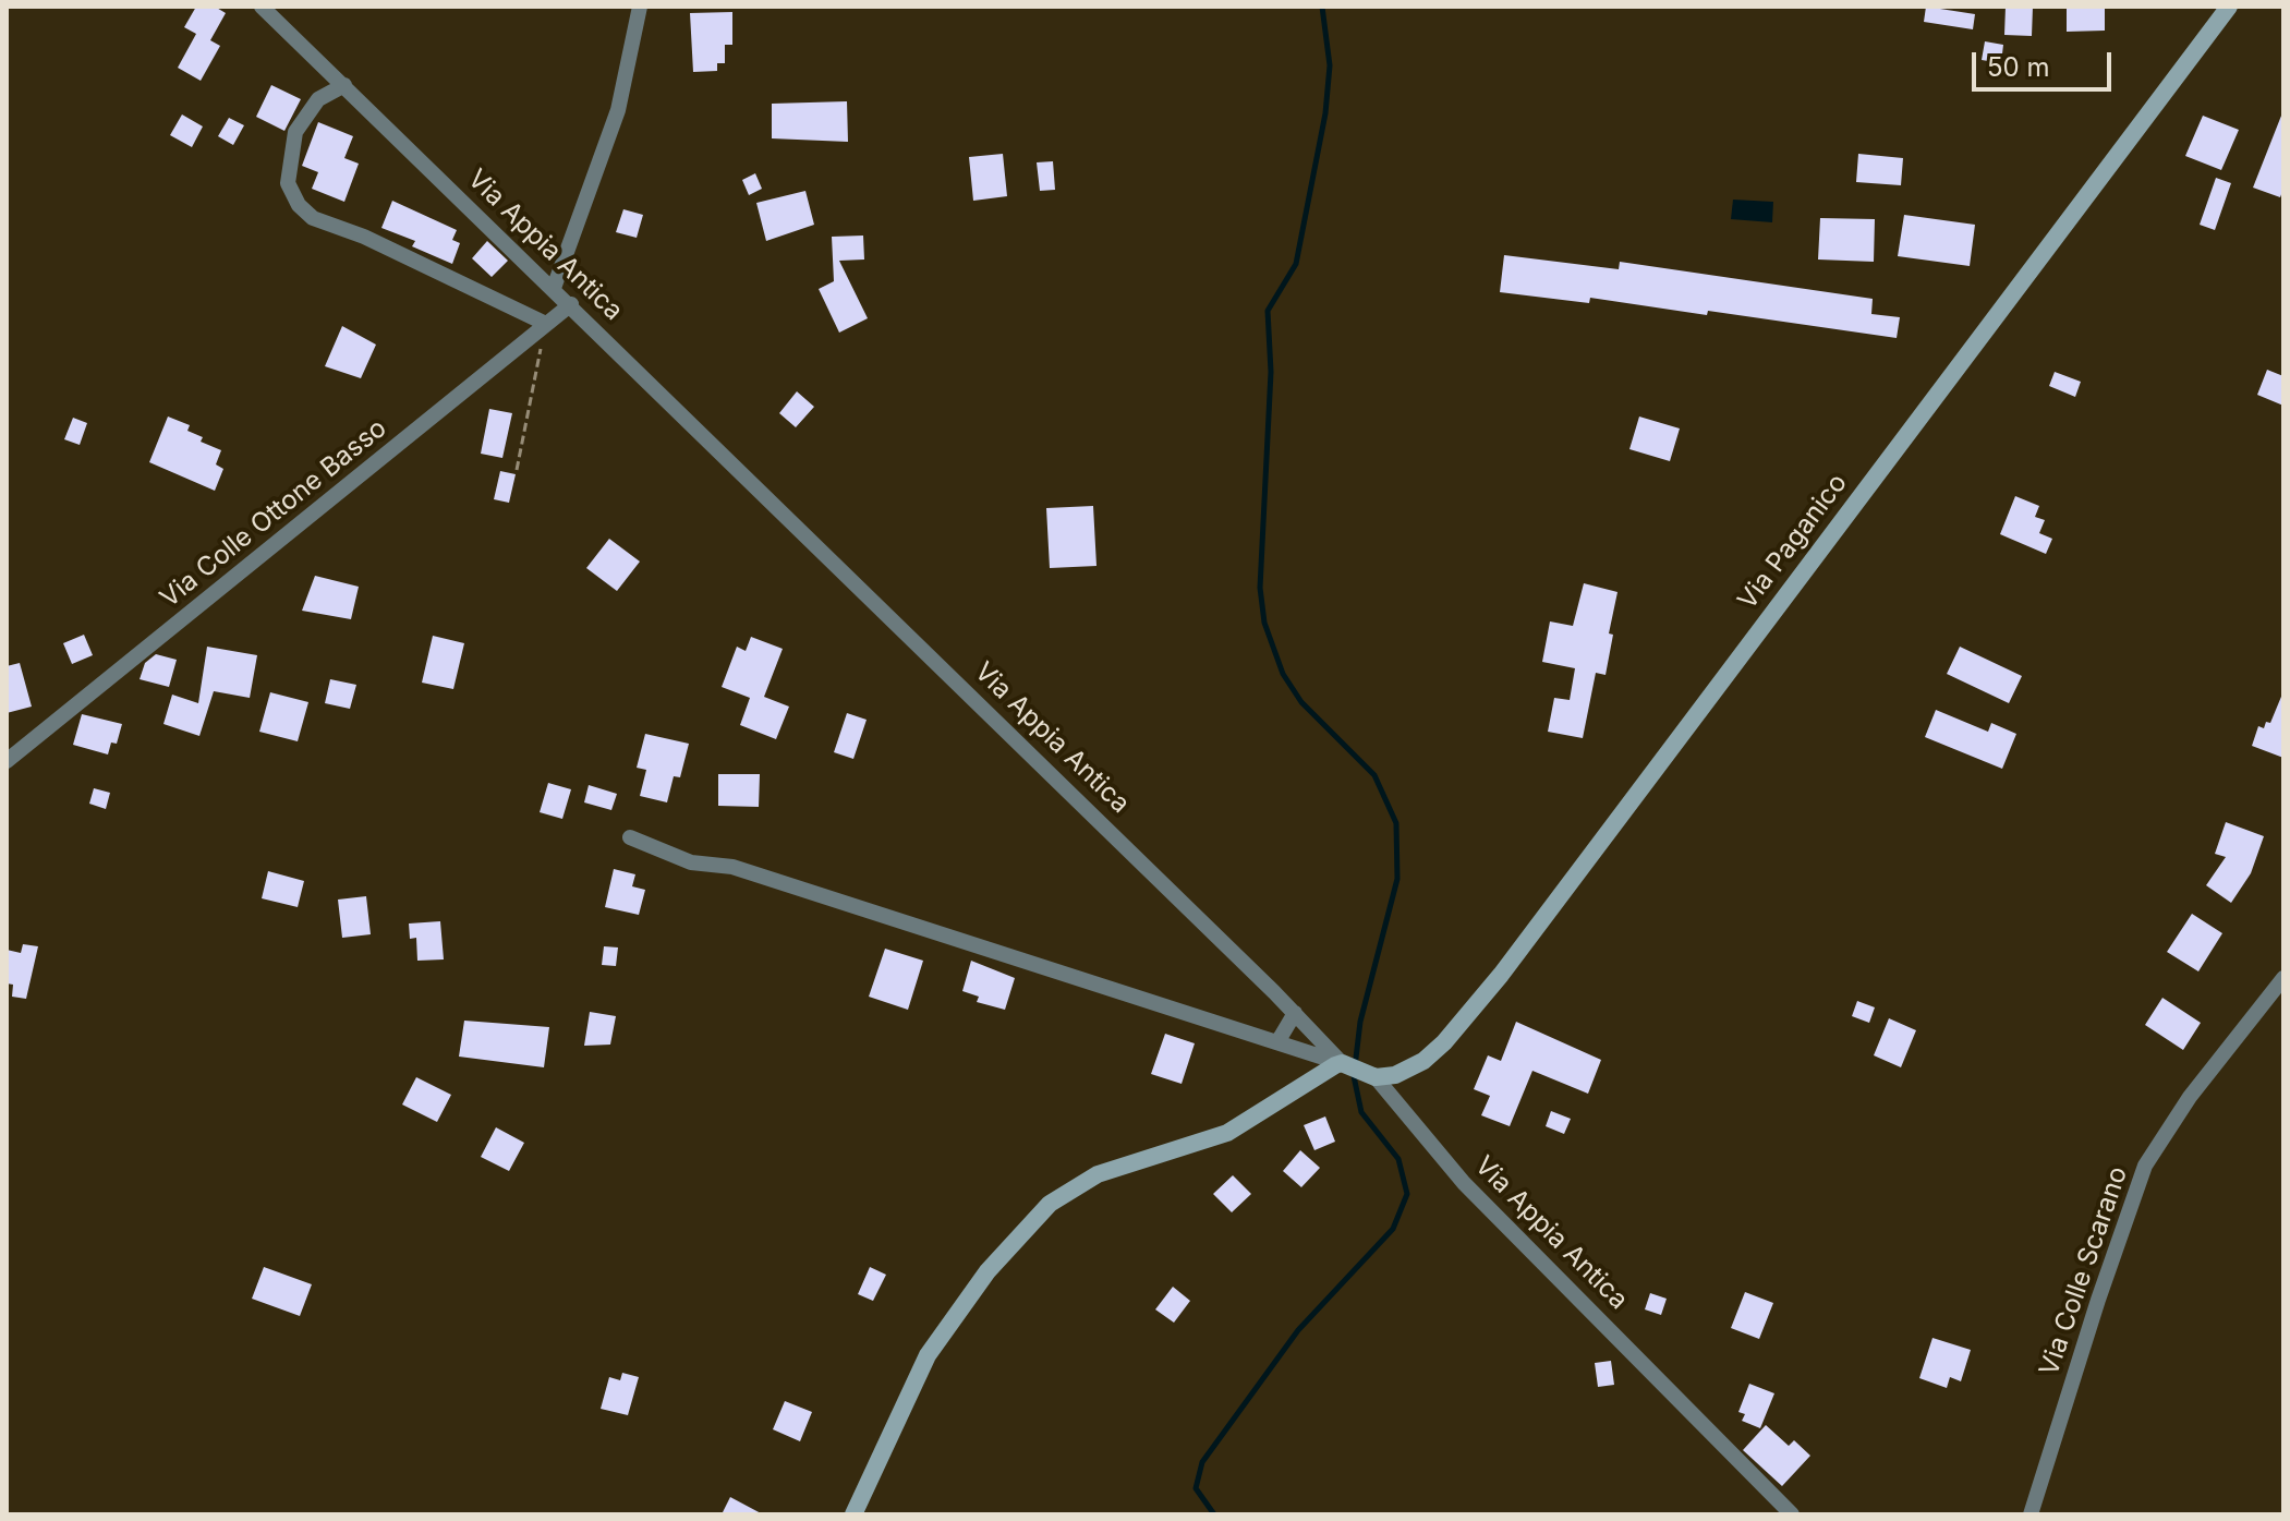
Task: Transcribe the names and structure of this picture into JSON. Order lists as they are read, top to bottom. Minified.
{"streets":{"street":["Via Appia Antica","Via Colle Ottone Basso","Via Paganico","Via Colle Scarano"]},"crossings":[["Via Appia Antica","Via Colle Ottone Basso"],["Via Appia Antica","Via Paganico"]],"scale_bar":"50 m"}
